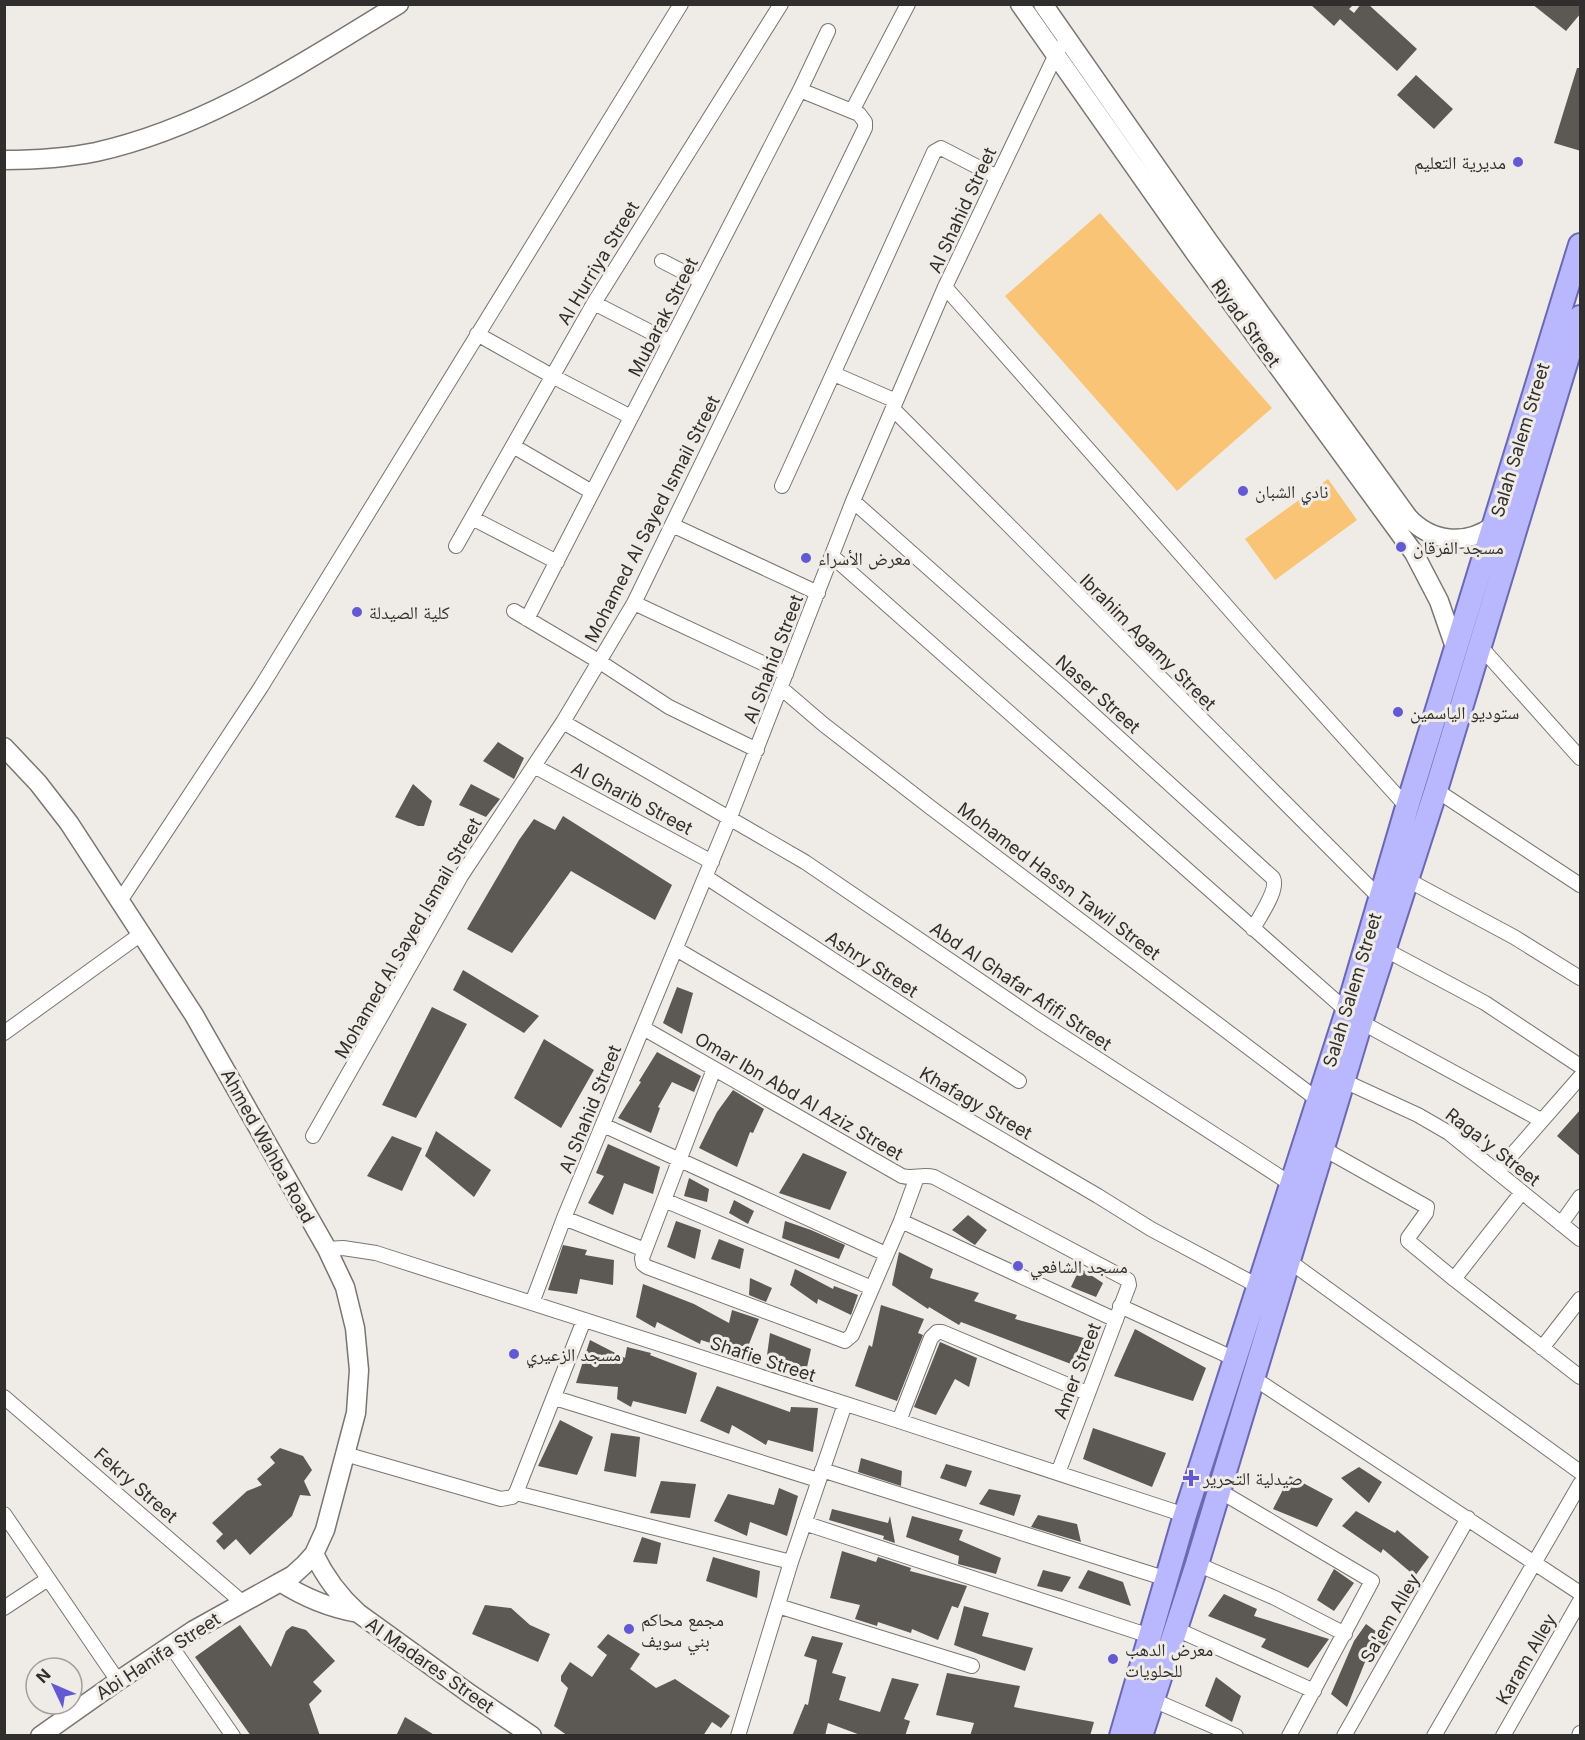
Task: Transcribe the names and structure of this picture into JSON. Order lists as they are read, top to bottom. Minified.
{"streets":{"main road":["Salah Salem Street"],"street":["Al Shahid Street","Al Hurriya Street","Mubarak Street","Riyad Street","Mohamed Al Sayed Ismail Street","Ibrahim Agamy Street","Naser Street","Al Gharib Street","Mohamed Hassn Tawil Street","Ashry Street","Abd Al Ghafar Afifi Street","Omar Ibn Abd Al Aziz Street","Khafagy Street","Ahmed Wahba Road","Raga'y Street","Shafie Street","Amer Street","Fekry Street","Sa'em Alley","Abi Hanifa Street","Karam Alley","Al Madares Street"]},"crossings":[["Al Shahid Street","Riyad Street"],["Al Shahid Street","Ibrahim Agamy Street"],["Al Shahid Street","Naser Street"],["Al Shahid Street","Al Gharib Street"],["Al Shahid Street","Mohamed Hassn Tawil Street"],["Al Shahid Street","Ashry Street"],["Al Shahid Street","Abd Al Ghafar Afifi Street"],["Al Shahid Street","Omar Ibn Abd Al Aziz Street"],["Al Shahid Street","Khafagy Street"],["Al Shahid Street","Shafie Street"],["Riyad Street","Salah Salem Street"],["Salah Salem Street","Ibrahim Agamy Street"],["Salah Salem Street","Mohamed Hassn Tawil Street"],["Salah Salem Street","Abd Al Ghafar Afifi Street"],["Salah Salem Street","Khafagy Street"],["Salah Salem Street","Raga'y Street"],["Salah Salem Street","Shafie Street"],["Mohamed Al Sayed Ismail Street","Al Gharib Street"],["Mohamed Al Sayed Ismail Street","Abd Al Ghafar Afifi Street"],["Omar Ibn Abd Al Aziz Street","Amer Street"],["Ahmed Wahba Road","Shafie Street"],["Ahmed Wahba Road","Abi Hanifa Street"],["Ahmed Wahba Road","Al Madares Street"],["Shafie Street","Amer Street"],["Fekry Street","Abi Hanifa Street"],["Abi Hanifa Street","Al Madares Street"]],"places":{"other":["مديرية التعليم","نادي الشبان","مسجد الفرقان","معرض الأسراء","كلية الصيدلة","ستوديو الياسمين","مسجد الشافعي","مسجد الزعيري","مجمع محاكم بني سويف","معرض الدهب للحلويات"],"health":["صيدلية التحرير"]},"north":"top left"}
